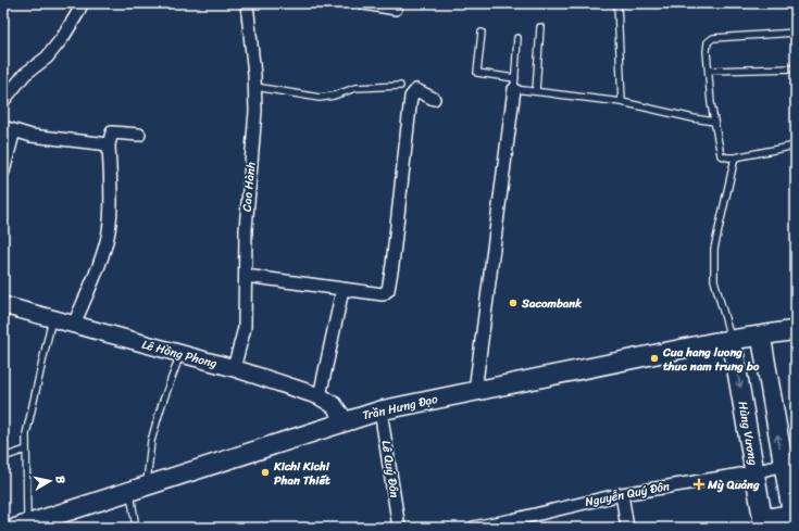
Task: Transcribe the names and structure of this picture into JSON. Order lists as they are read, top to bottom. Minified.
{"streets":{"main road":["Lê Hồng Phong","Trần Hưng Đạo","Hùng Vương"],"street":["Cao Hành","Lê Quý Đôn","Nguyễn Quý Đôn"]},"crossings":[["Cao Hành","Lê Hồng Phong"],["Lê Hồng Phong","Trần Hưng Đạo"],["Trần Hưng Đạo","Hùng Vương"],["Trần Hưng Đạo","Lê Quý Đôn"],["Hùng Vương","Nguyễn Quý Đôn"]],"places":{"other":["Sacombank","Cua hang luong thuc nam trung bo","Kichi Kichi Phan Thiết"],"health":["Mỳ Quảng"]},"north":"right"}
